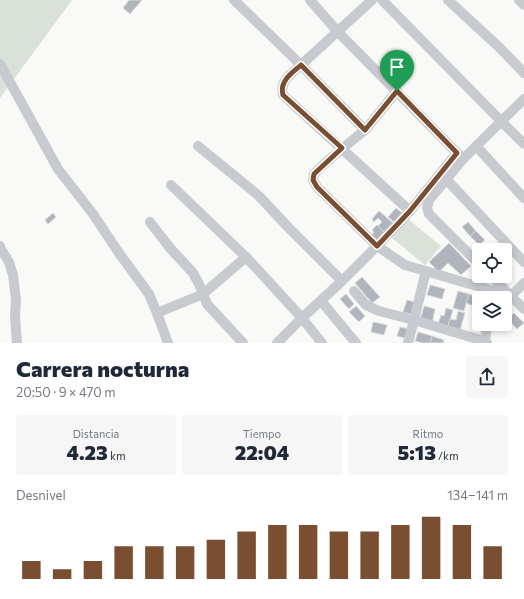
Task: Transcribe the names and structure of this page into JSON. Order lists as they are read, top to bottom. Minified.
{"page":{"heading":["Carrera nocturna","20:50 · 9 × 470 m"],"stats":[["Distancia","4.23 km"],["Tiempo","22:04"],["Ritmo","5:13 /km"]],"chart":["Desnivel","134–141 m"]}}
